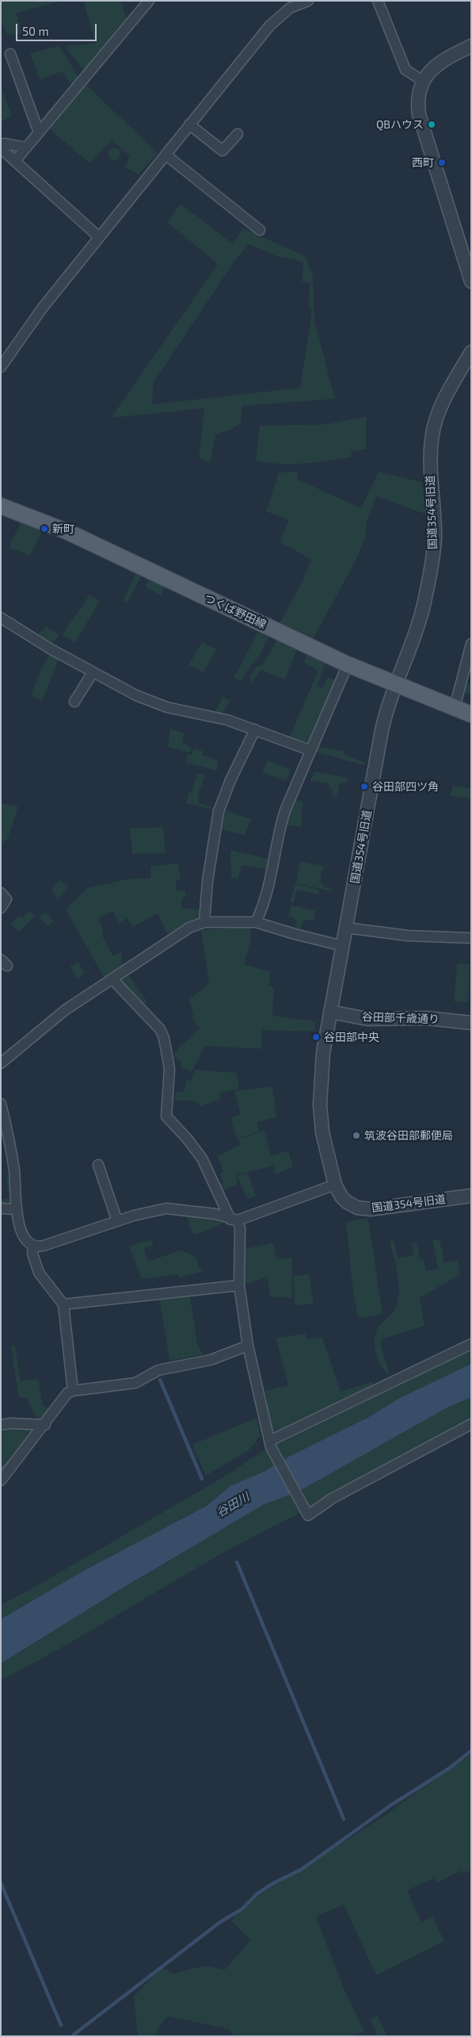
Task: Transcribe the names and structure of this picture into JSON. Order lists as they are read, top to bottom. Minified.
{"streets":{"main road":["つくば野田線"],"street":["国道354号旧道","谷田部千歳通り"]},"crossings":[["国道354号旧道","つくば野田線"],["国道354号旧道","谷田部千歳通り"]],"water":["谷田川"],"places":["QBハウス","西町","新町","谷田部四ツ角","谷田部中央","筑波谷田部郵便局"],"scale_bar":"50 m"}
